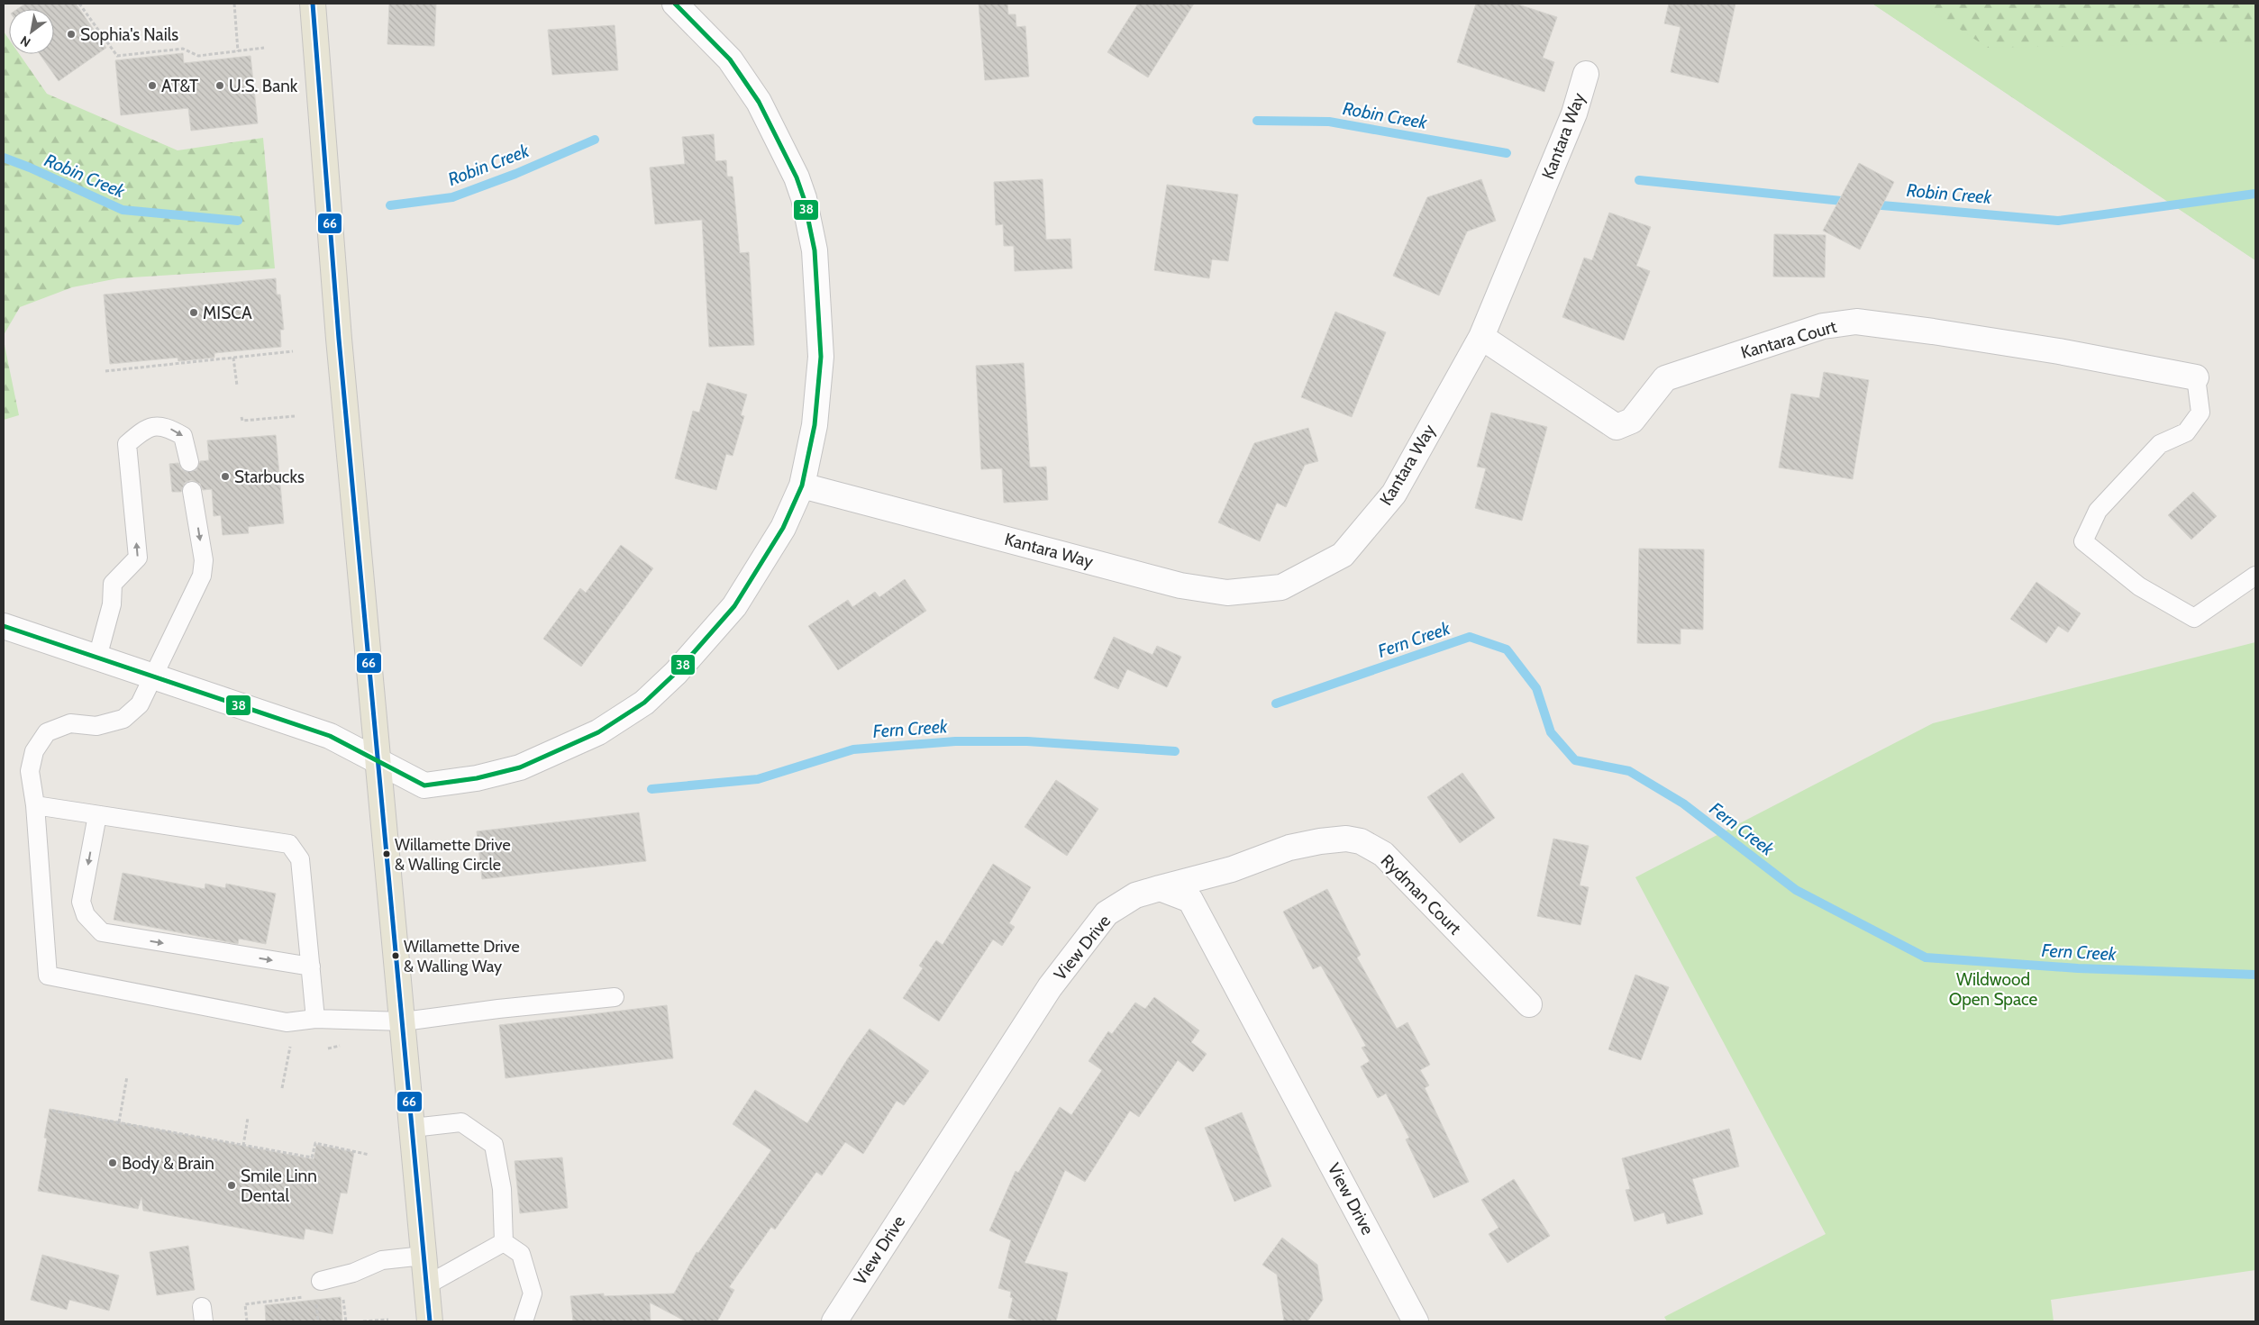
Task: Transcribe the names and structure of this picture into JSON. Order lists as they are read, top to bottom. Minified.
{"streets":{"street":["Kantara Way","Kantara Court","Rydman Court","View Drive"]},"crossings":[["Kantara Way","Kantara Court"],["Rydman Court","View Drive"]],"water":["Robin Creek","Fern Creek"],"parks":["Wildwood Open Space"],"places":["Sophia's Nails","AT&T","U.S. Bank","MISCA","Starbucks","Willamette Drive & Walling Circle","Willamette Drive & Walling Way","Body & Brain","Smile Linn Dental"],"lines":["transit line 66","transit line 38"],"north":"bottom left"}
